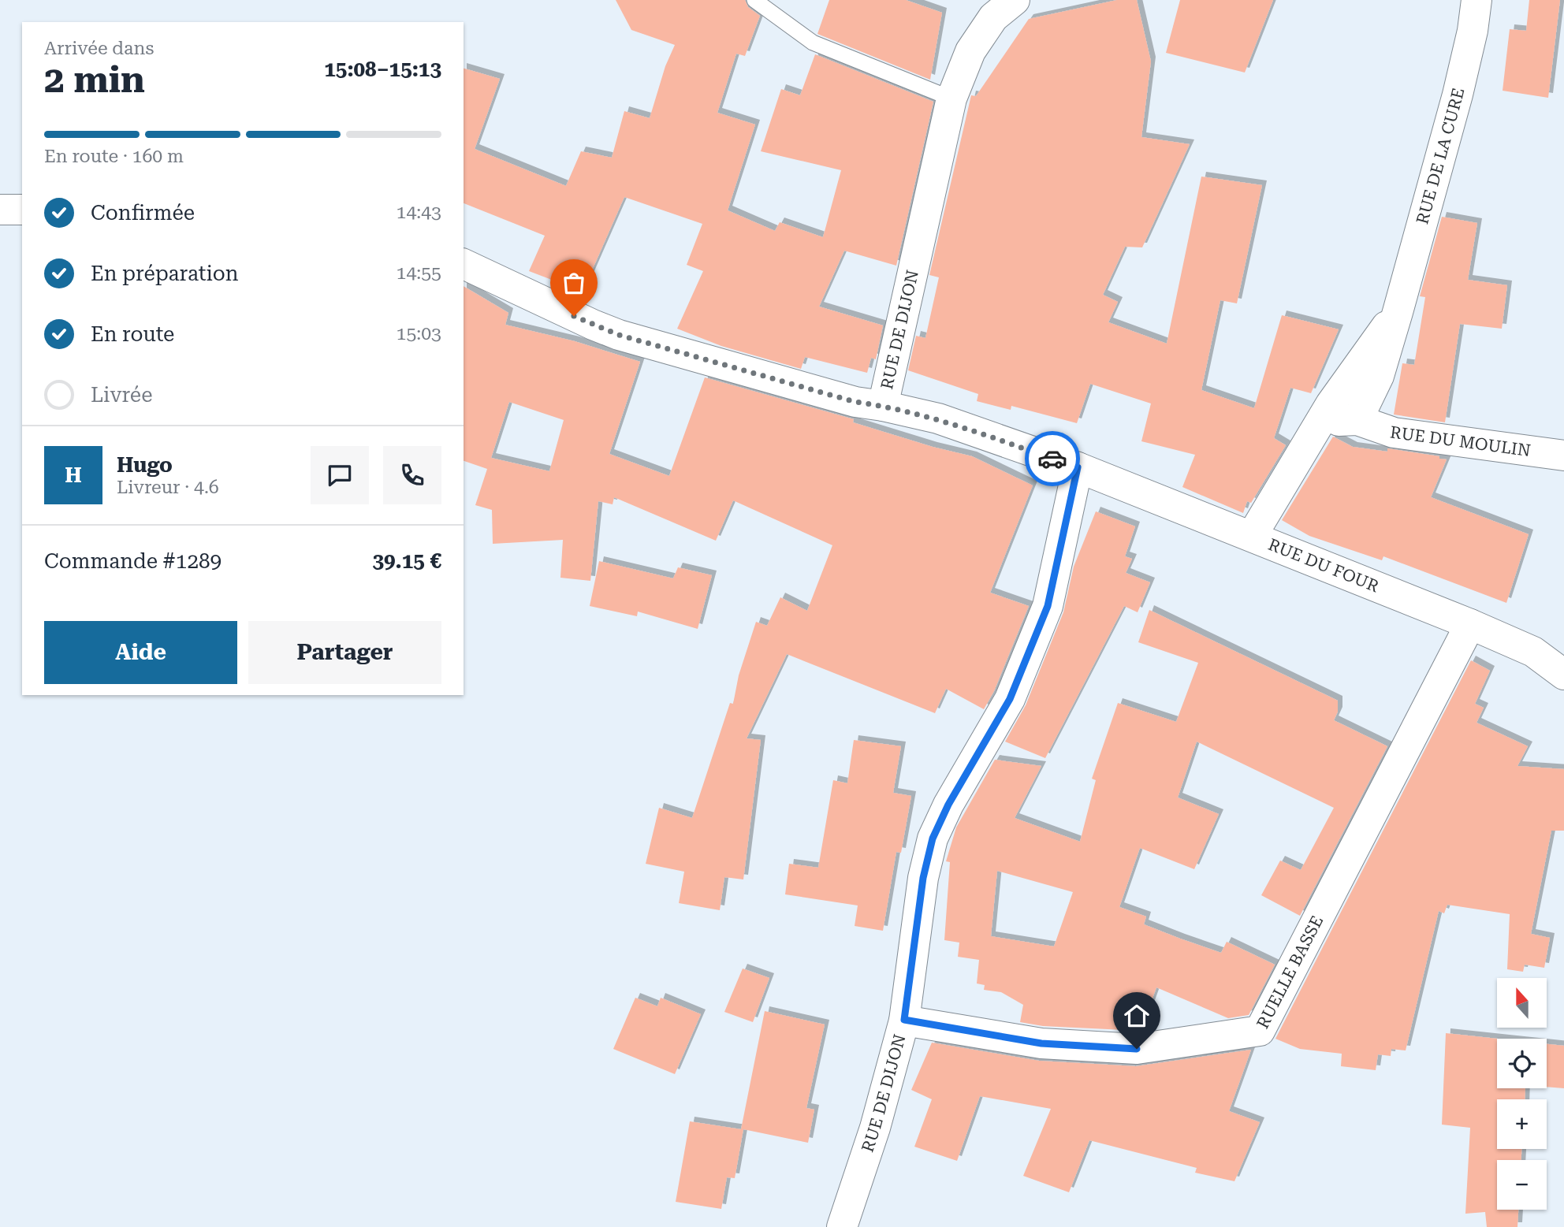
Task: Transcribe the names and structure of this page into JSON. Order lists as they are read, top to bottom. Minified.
{"streets":{"street":["RUE DE LA CURE","RUE DE DIJON","RUE DU MOULIN","RUE DU FOUR","RUELLE BASSE"]},"crossings":[["RUE DE LA CURE","RUE DU MOULIN"],["RUE DE LA CURE","RUE DU FOUR"],["RUE DE DIJON","RUE DU FOUR"],["RUE DE DIJON","RUELLE BASSE"],["RUE DU FOUR","RUELLE BASSE"]],"north":"top","page":{"heading":["2 min","Arrivée dans","15:08–15:13"],"panel":["Hugo","Livreur · 4.6","Commande #1289","39.15 €"],"bar":"En route · 160 m","list":[["Confirmée","14:43"],["En préparation","14:55"],["En route","15:03"],"Livrée"],"round":"H","buttons":["Aide","Partager"],"map_buttons":["+","−"]}}
